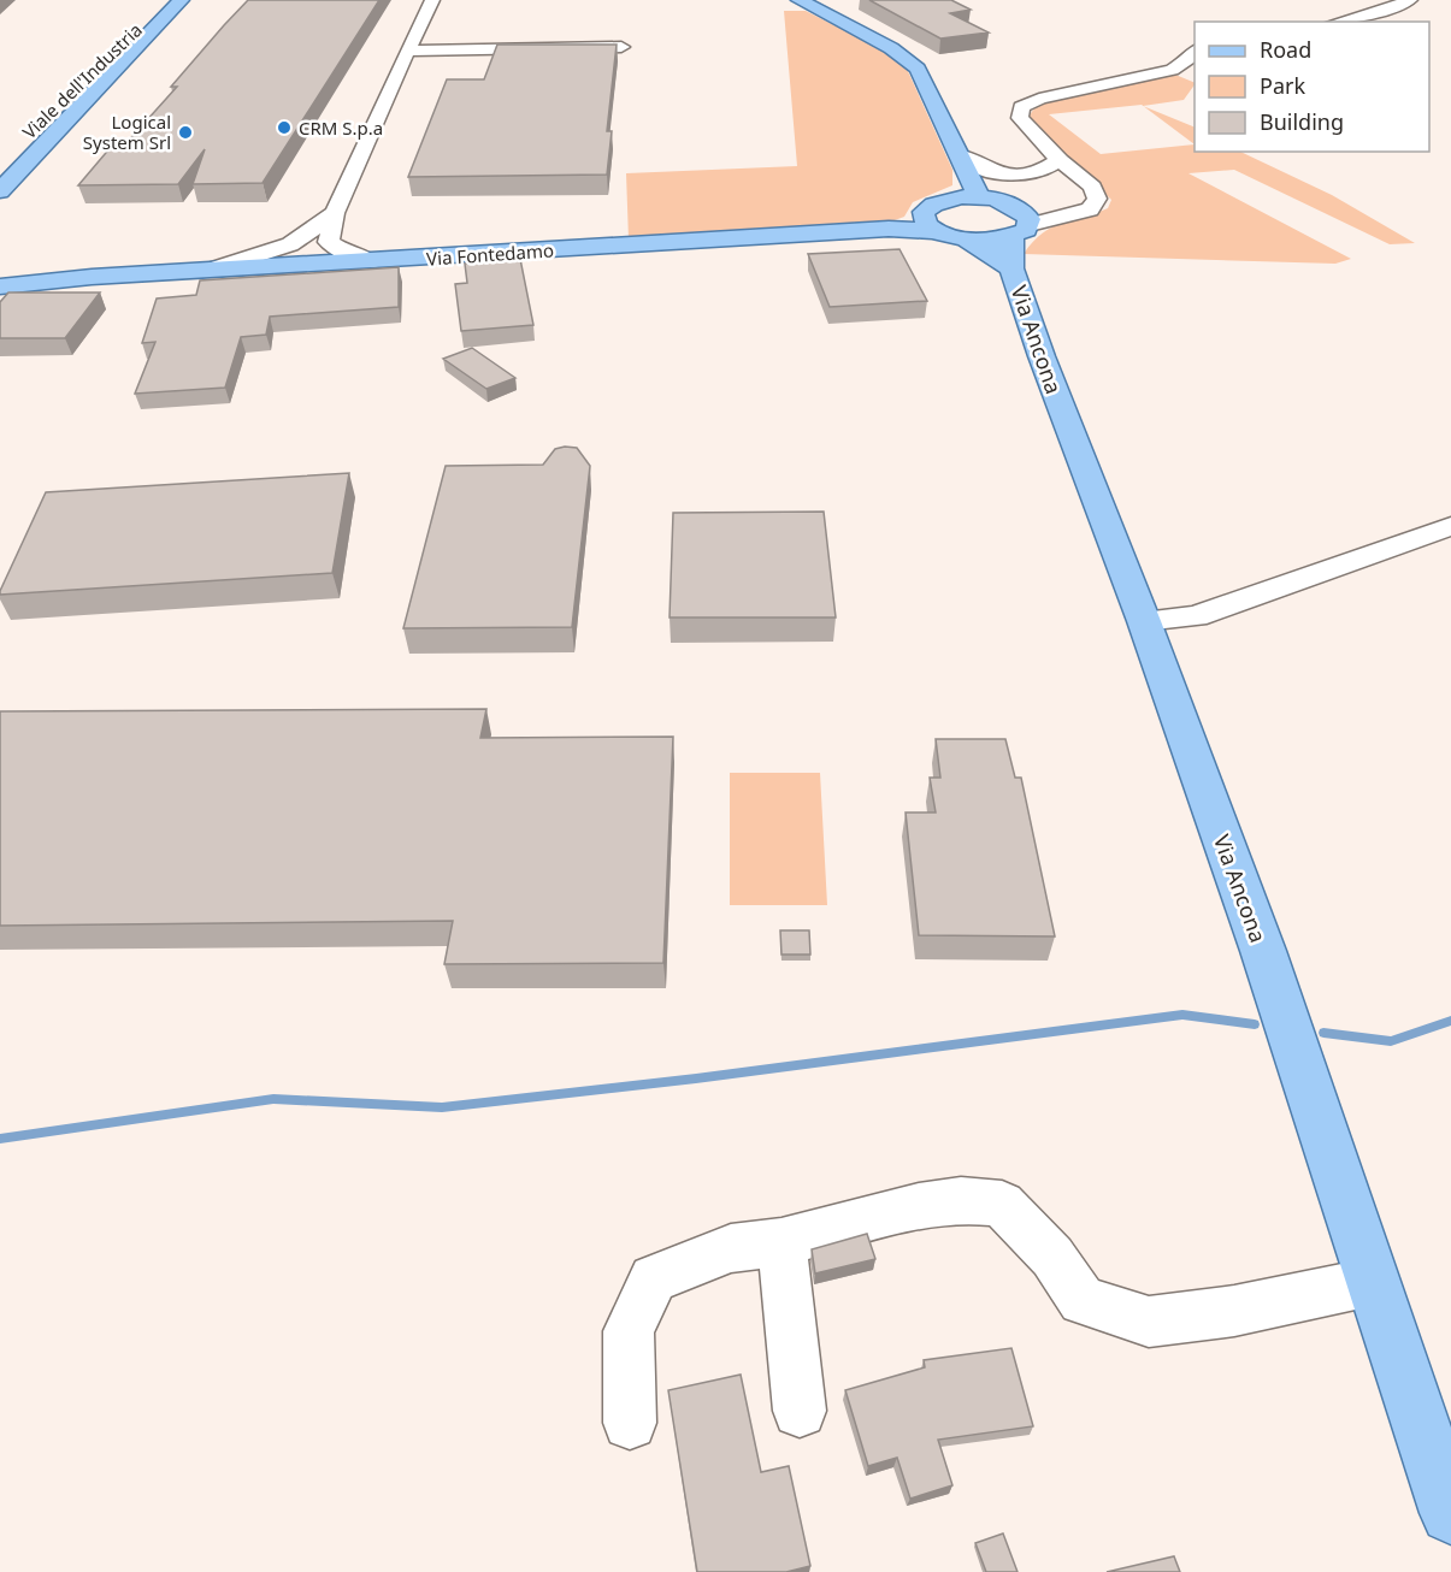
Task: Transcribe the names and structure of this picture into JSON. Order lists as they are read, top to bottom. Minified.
{"streets":{"main road":["Viale dell'Industria","Via Fontedamo","Via Ancona"]},"crossings":[["Via Fontedamo","Via Ancona"]],"places":["CRM S.p.a","Logical System Srl"],"legend":["Road","Park","Building"]}
